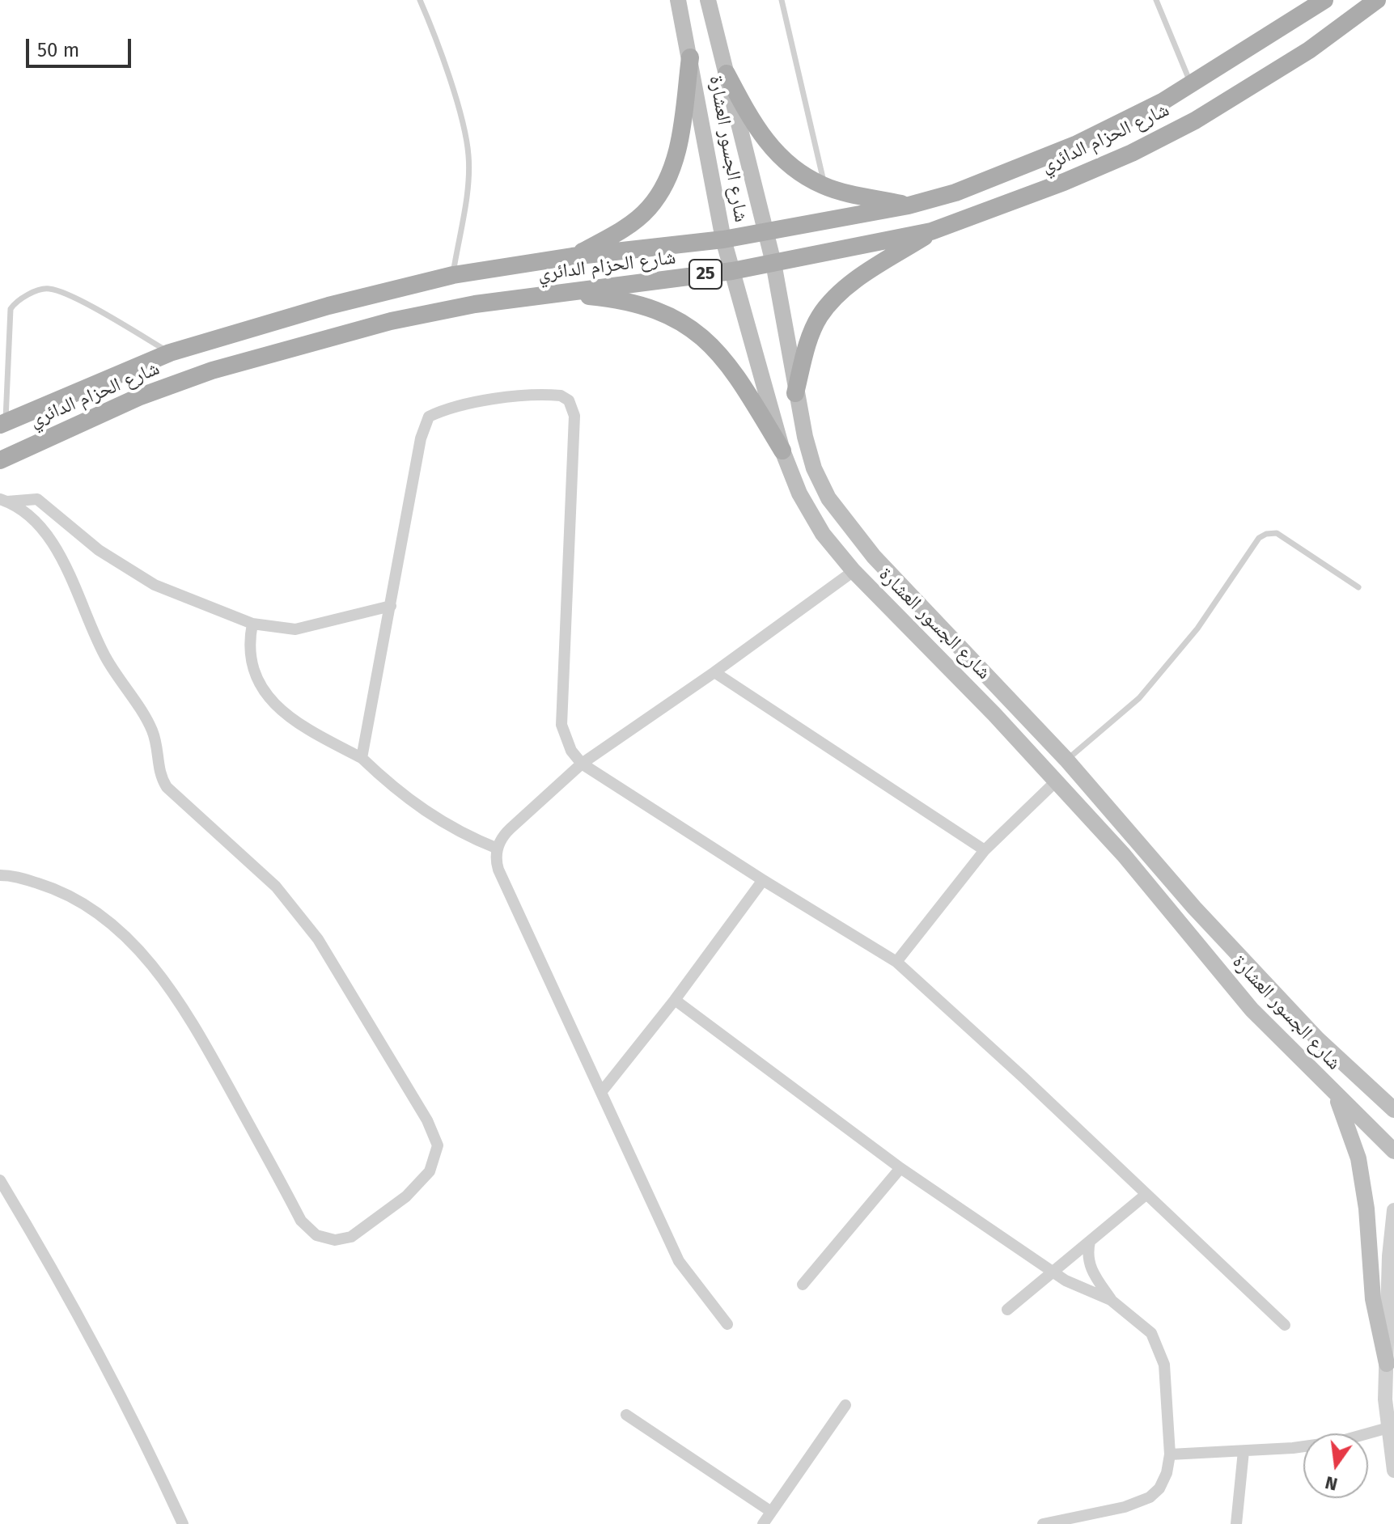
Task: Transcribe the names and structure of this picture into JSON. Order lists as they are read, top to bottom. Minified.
{"streets":{"main road":["شارع الحزام الدائري","شارع الجسور العشارة","25"]},"crossings":[["شارع الحزام الدائري","شارع الجسور العشارة"]],"scale_bar":"50 m","north":"bottom"}
